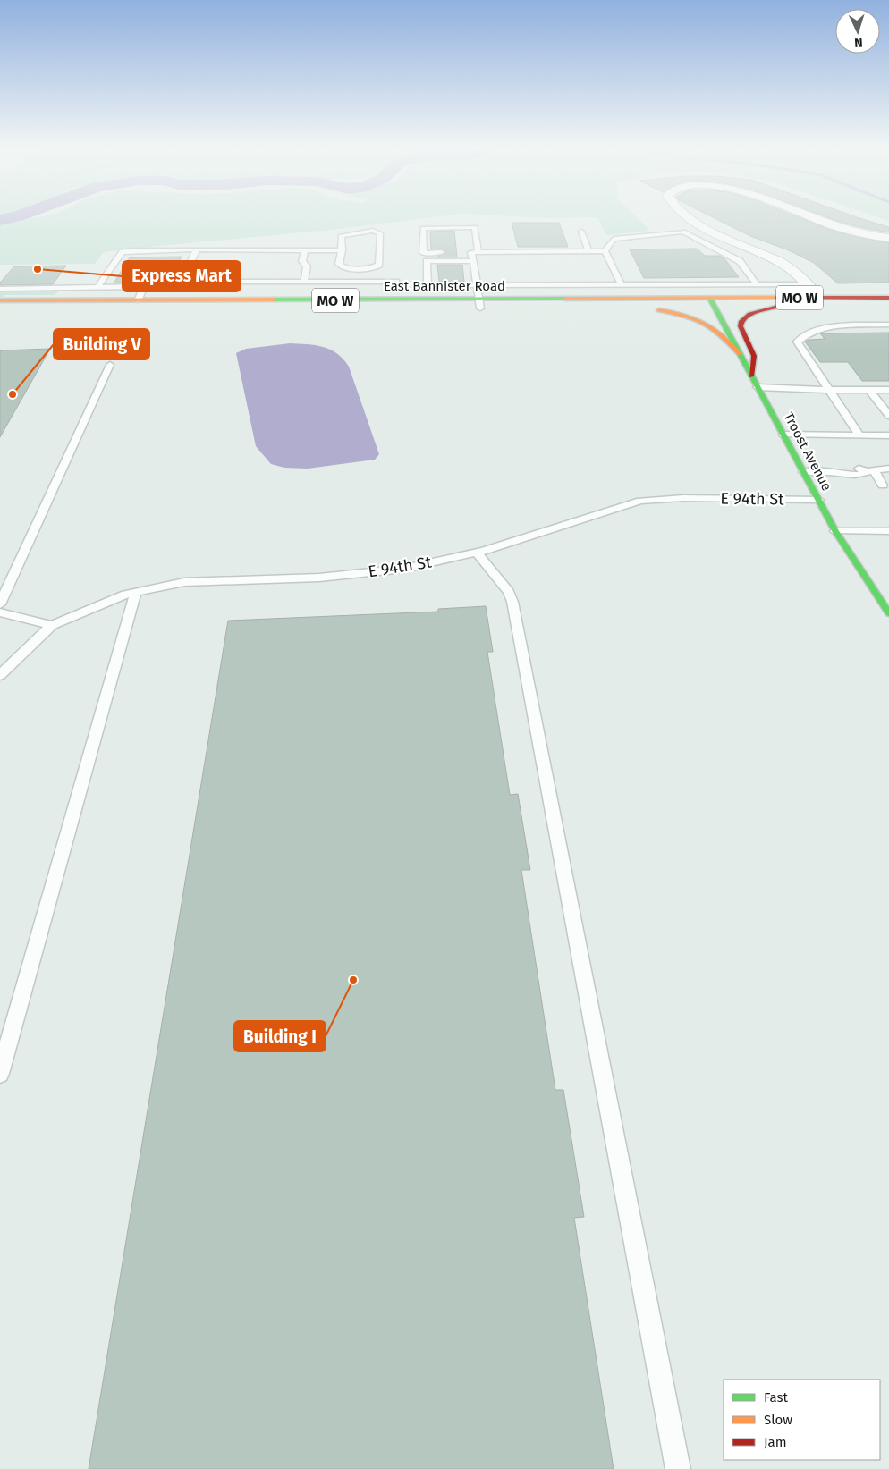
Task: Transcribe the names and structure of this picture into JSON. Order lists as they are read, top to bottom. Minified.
{"streets":{"main road":["East Bannister Road","MO W","Troost Avenue"],"lane":["E 94th St"]},"crossings":[["East Bannister Road","Troost Avenue"],["Troost Avenue","E 94th St"]],"places":["Express Mart","Building V","Building I"],"legend":["Fast","Slow","Jam"],"north":"bottom"}
